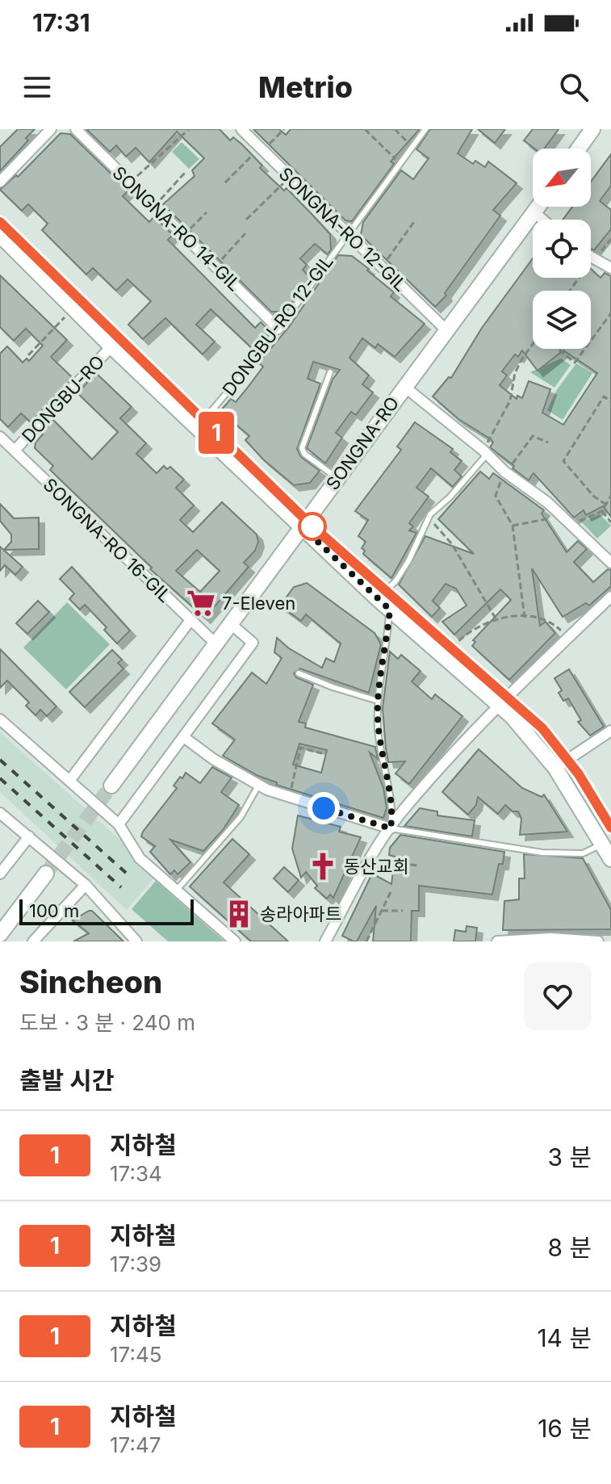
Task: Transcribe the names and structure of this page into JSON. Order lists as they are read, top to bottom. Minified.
{"streets":{"main road":["DONGBU-RO","SONGNA-RO"],"street":["SONGNA-RO 14-GIL","SONGNA-RO 12-GIL","SONGNA-RO 16-GIL"],"lane":["DONGBU-RO 12-GIL"]},"crossings":[["SONGNA-RO 14-GIL","DONGBU-RO 12-GIL"],["SONGNA-RO 12-GIL","DONGBU-RO 12-GIL"],["SONGNA-RO 12-GIL","SONGNA-RO"],["DONGBU-RO 12-GIL","DONGBU-RO"],["DONGBU-RO","SONGNA-RO"],["DONGBU-RO","SONGNA-RO 16-GIL"],["SONGNA-RO","SONGNA-RO 16-GIL"]],"places":{"supermarket":["7-Eleven"],"church":["동산교회"],"building":["송라아파트"]},"lines":["metro line 1"],"scale_bar":"100 m","north":"bottom left","page":{"status":"17:31","header":"Metrio","on_map":"1","scale":"100 m","heading":[["Sincheon","도보 · 3 분 · 240 m"],"출발 시간"],"list":[{"mark":"1","name":"지하철","note":"17:34","value":"3 분"},{"mark":"1","name":"지하철","note":"17:39","value":"8 분"},{"mark":"1","name":"지하철","note":"17:45","value":"14 분"},{"mark":"1","name":"지하철","note":"17:47","value":"16 분"}]}}
